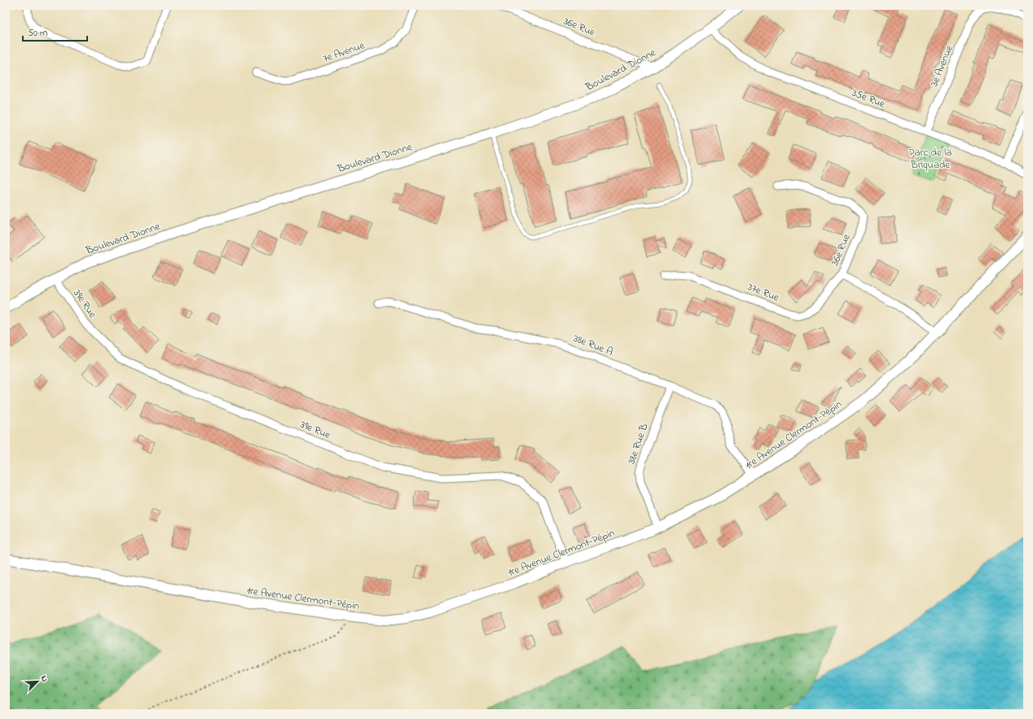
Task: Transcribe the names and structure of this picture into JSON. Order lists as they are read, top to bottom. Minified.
{"streets":{"street":["36e Rue","7e Avenue","3e Avenue","Boulevard Dionne","35e Rue","37e Rue","39e Rue","38e Rue A","1re Avenue Clermont-Pépin","38e Rue B"]},"crossings":[["36e Rue","Boulevard Dionne"],["36e Rue","37e Rue"],["36e Rue","1re Avenue Clermont-Pépin"],["3e Avenue","35e Rue"],["Boulevard Dionne","35e Rue"],["Boulevard Dionne","39e Rue"],["39e Rue","1re Avenue Clermont-Pépin"],["38e Rue A","1re Avenue Clermont-Pépin"],["38e Rue A","38e Rue B"],["1re Avenue Clermont-Pépin","38e Rue B"]],"parks":["Parc de la Briquade"],"scale_bar":"50 m","north":"top right"}
